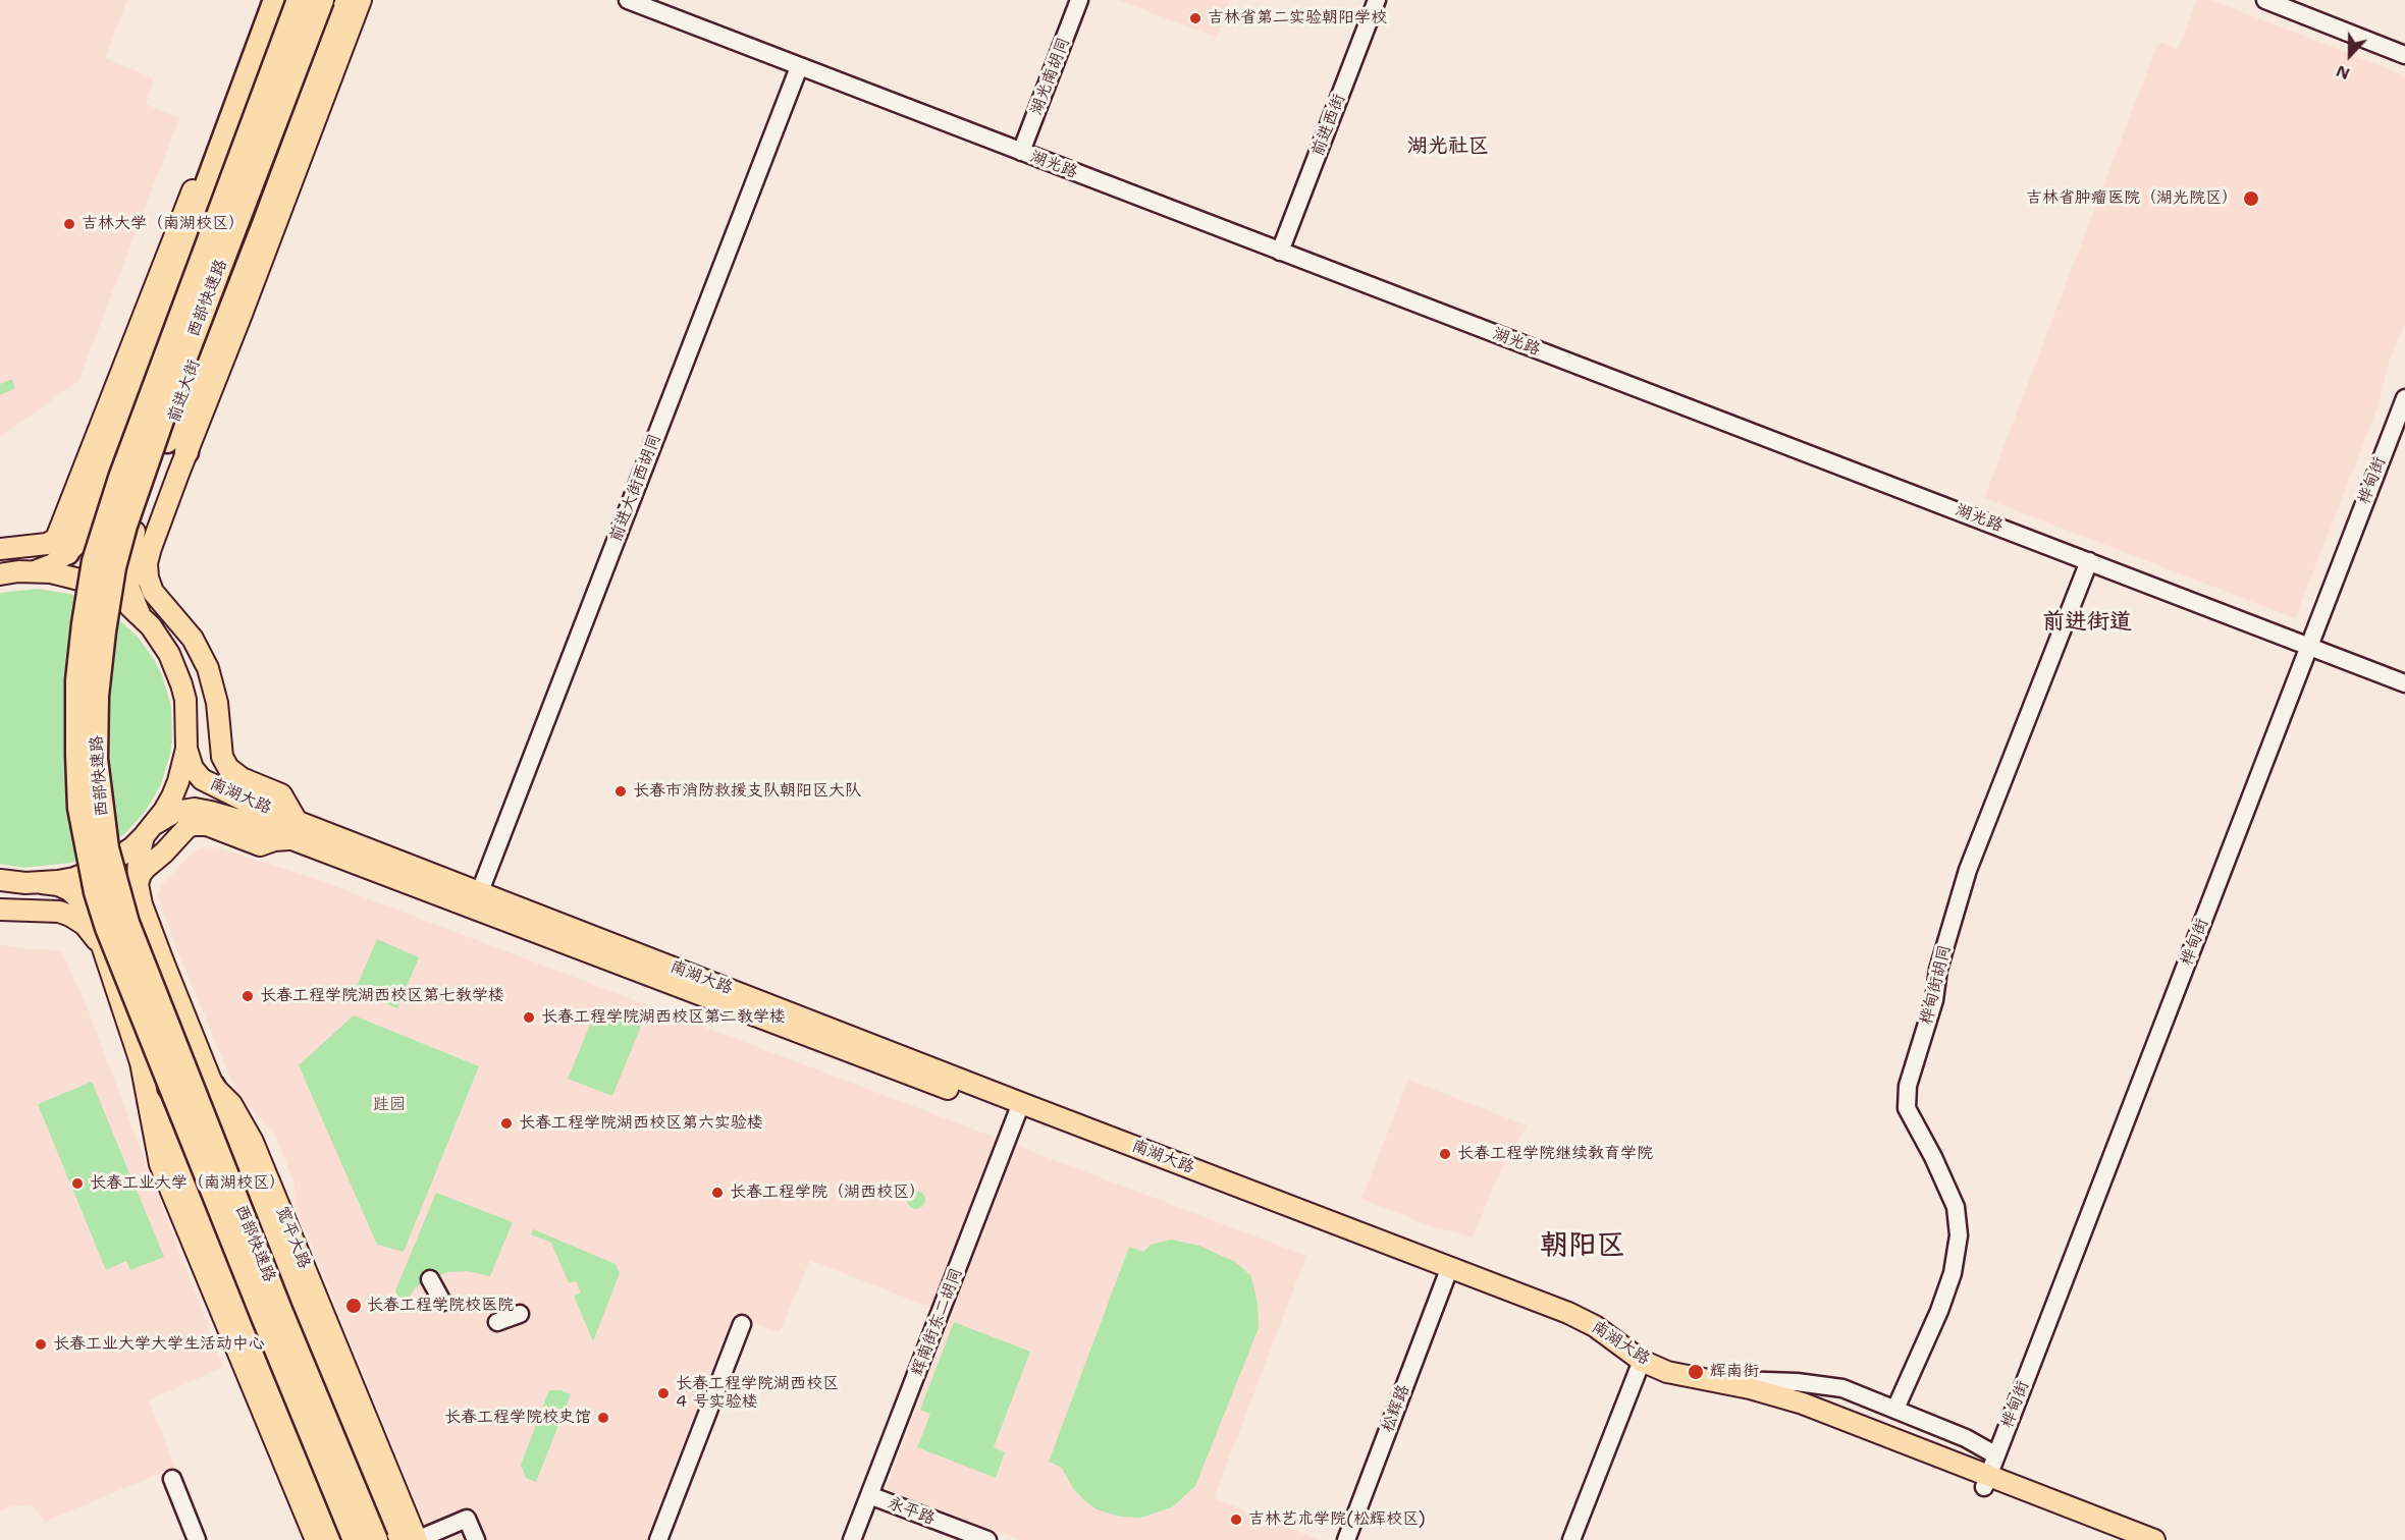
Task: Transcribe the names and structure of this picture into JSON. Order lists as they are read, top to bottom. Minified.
{"streets":{"highway":["西部快速路"],"main road":["前进大街","南湖大路","宽平大路"],"street":["湖光南胡同","前进西街","湖光路","桦甸街","前进大街西胡同","桦甸街胡同","辉南街东二胡同","松辉路","永平路"]},"crossings":[["湖光南胡同","湖光路"],["前进西街","湖光路"],["湖光路","桦甸街"],["湖光路","前进大街西胡同"],["湖光路","桦甸街胡同"],["桦甸街","南湖大路"],["前进大街西胡同","南湖大路"],["南湖大路","宽平大路"],["南湖大路","辉南街东二胡同"],["南湖大路","松辉路"],["辉南街东二胡同","永平路"]],"districts":["湖光社区","前进街道","朝阳区"],"parks":["跬园"],"places":["吉林省第二实验朝阳学校","吉林省肿瘤医院（湖光院区）","吉林大学（南湖校区）","长春市消防救援支队朝阳区大队","长春工程学院湖西校区第七教学楼","长春工程学院湖西校区第二教学楼","长春工程学院湖西校区第六实验楼","长春工程学院继续教育学院","长春工业大学（南湖校区）","长春工程学院（湖西校区）","长春工程学院校医院","长春工业大学大学生活动中心","辉南街","长春工程学院湖西校区 4 号实验楼","长春工程学院校史馆","吉林艺术学院(松辉校区)"],"north":"bottom"}
